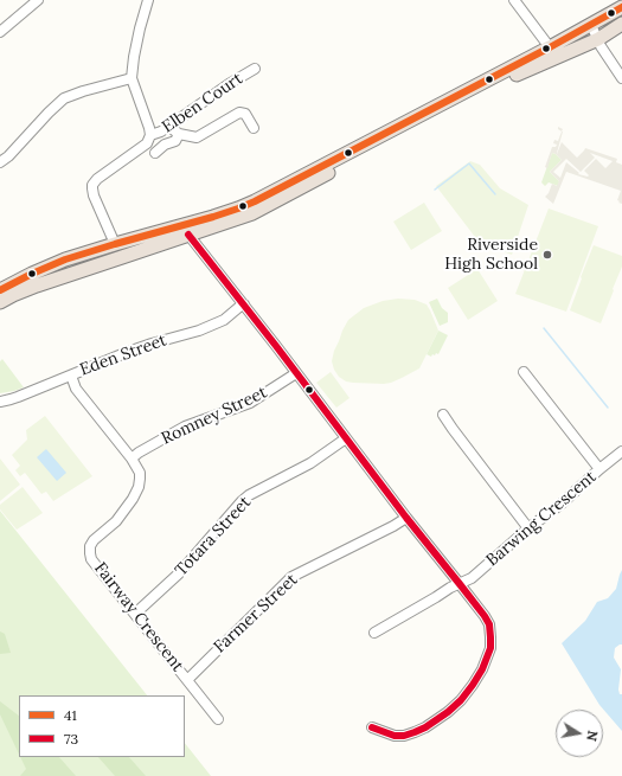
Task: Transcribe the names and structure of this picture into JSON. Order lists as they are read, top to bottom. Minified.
{"streets":{"street":["Elben Court","Eden Street","Romney Street","Barwing Crescent","Totara Street","Farmer Street","Fairway Crescent"]},"crossings":[["Eden Street","Fairway Crescent"],["Romney Street","Fairway Crescent"],["Totara Street","Fairway Crescent"],["Farmer Street","Fairway Crescent"]],"places":["Riverside High School"],"lines":["transit line 41","transit line 73"],"legend":["41","73"],"north":"right"}
